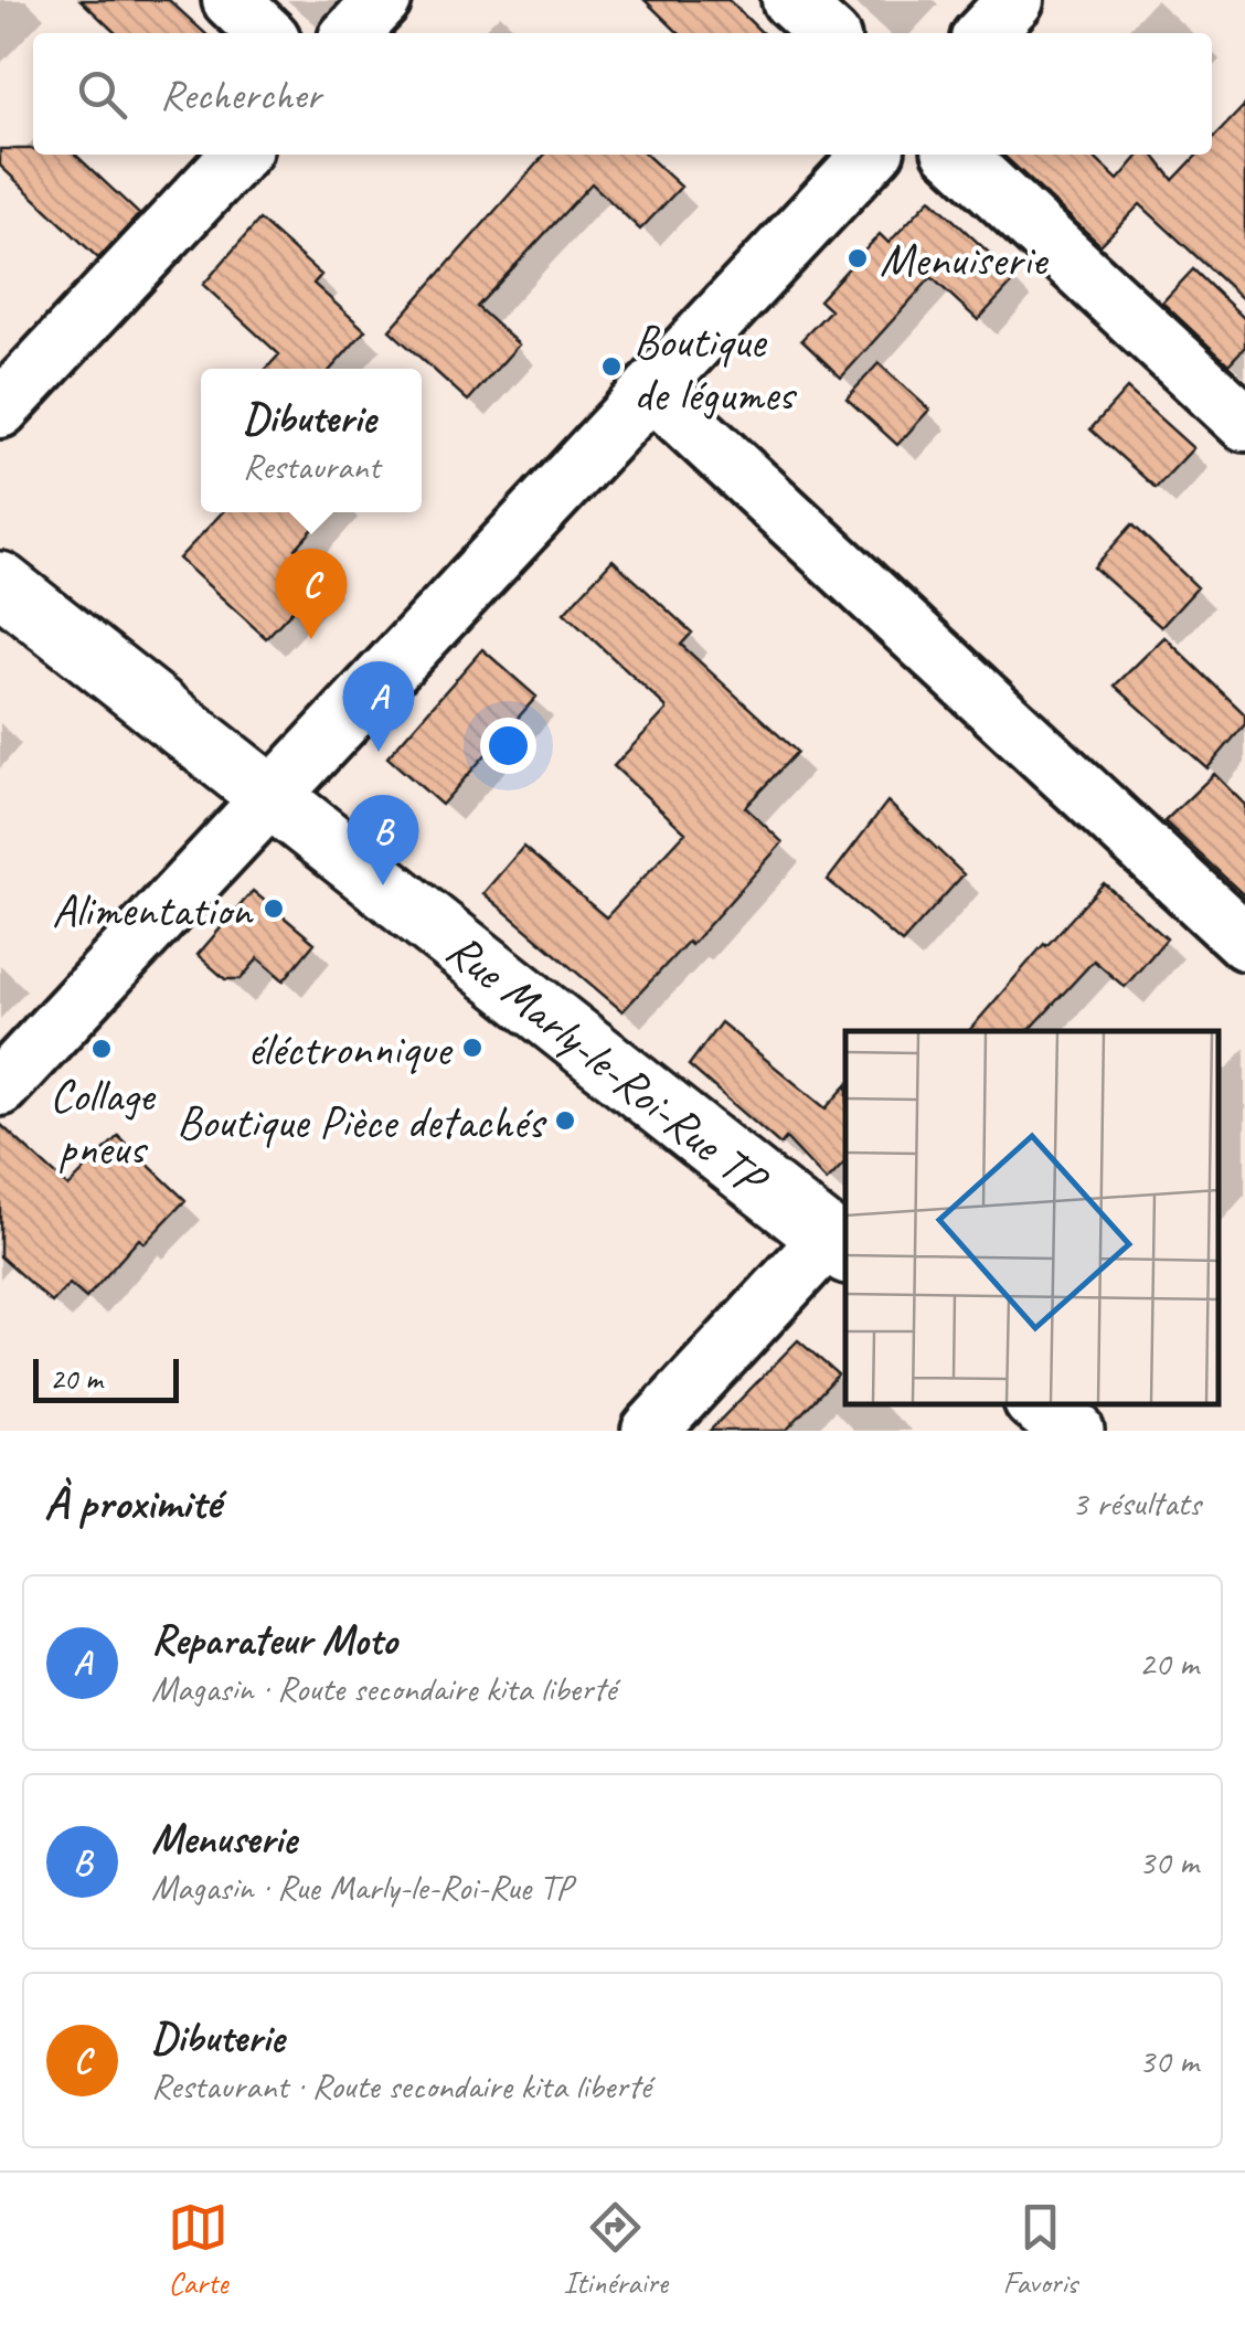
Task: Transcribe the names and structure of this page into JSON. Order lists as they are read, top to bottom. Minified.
{"streets":{"street":["Rue Marly-le-Roi-Rue TP"]},"places":["Menuiserie","Boutique de légumes","Alimentation","éléctronnique","Collage pneus","Boutique Pièce detachés"],"scale_bar":"20 m","page":{"search":"Rechercher","popup":["Dibuterie","Restaurant"],"pins":["C","A","B"],"scale":"20 m","heading":["À proximité","3 résultats"],"list":[{"mark":"A","name":"Reparateur Moto","note":"Magasin · Route secondaire kita liberté","value":"20 m"},{"mark":"B","name":"Menuserie","note":"Magasin · Rue Marly-le-Roi-Rue TP","value":"30 m"},{"mark":"C","name":"Dibuterie","note":"Restaurant · Route secondaire kita liberté","value":"30 m"}],"nav":["Carte","Itinéraire","Favoris"]}}
